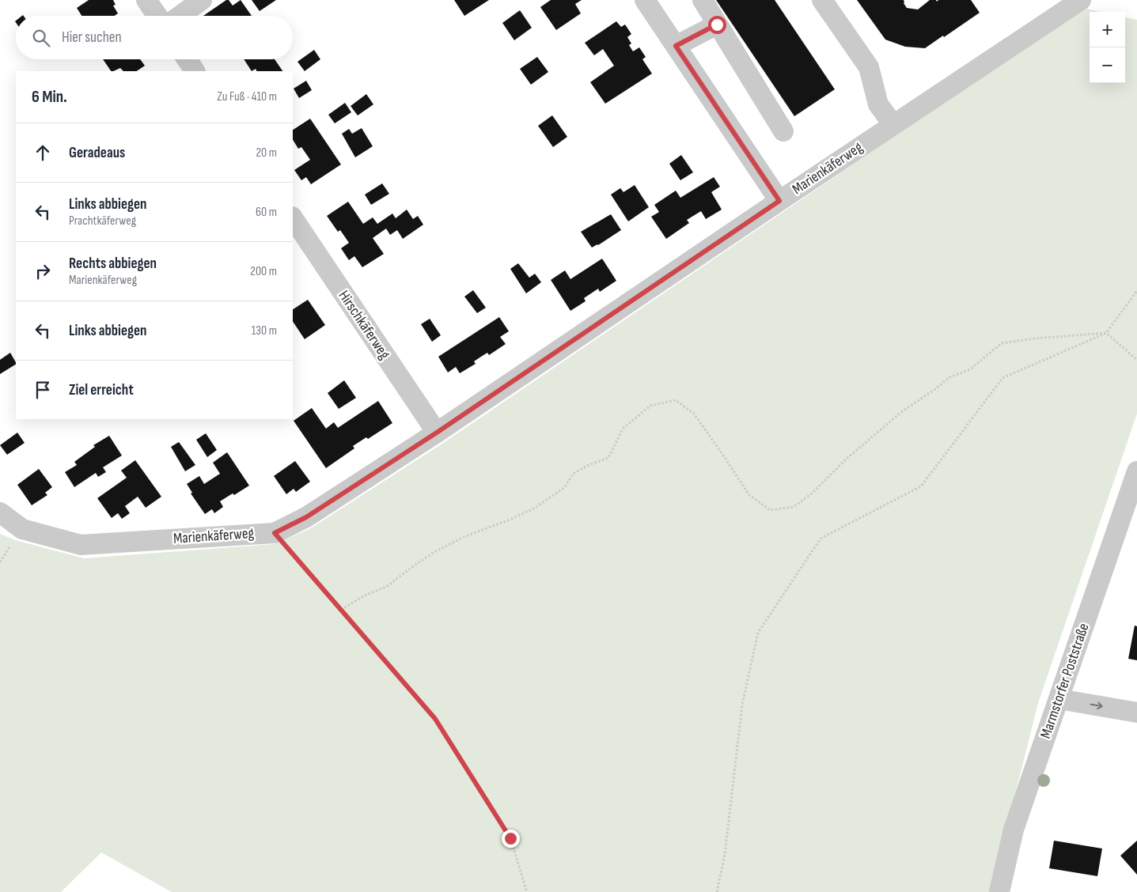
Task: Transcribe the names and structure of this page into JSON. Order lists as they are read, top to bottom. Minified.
{"streets":{"street":["Marienkäferweg","Hirschkäferweg","Marmstorfer Poststraße"]},"crossings":[["Marienkäferweg","Hirschkäferweg"]],"page":{"map_buttons":["+","−"],"search":"Hier suchen","heading":["6 Min.","Zu Fuß · 410 m"],"list":[["Geradeaus","20 m"],["Links abbiegen","Prachtkäferweg","60 m"],["Rechts abbiegen","Marienkäferweg","200 m"],["Links abbiegen","130 m"],"Ziel erreicht"]}}
